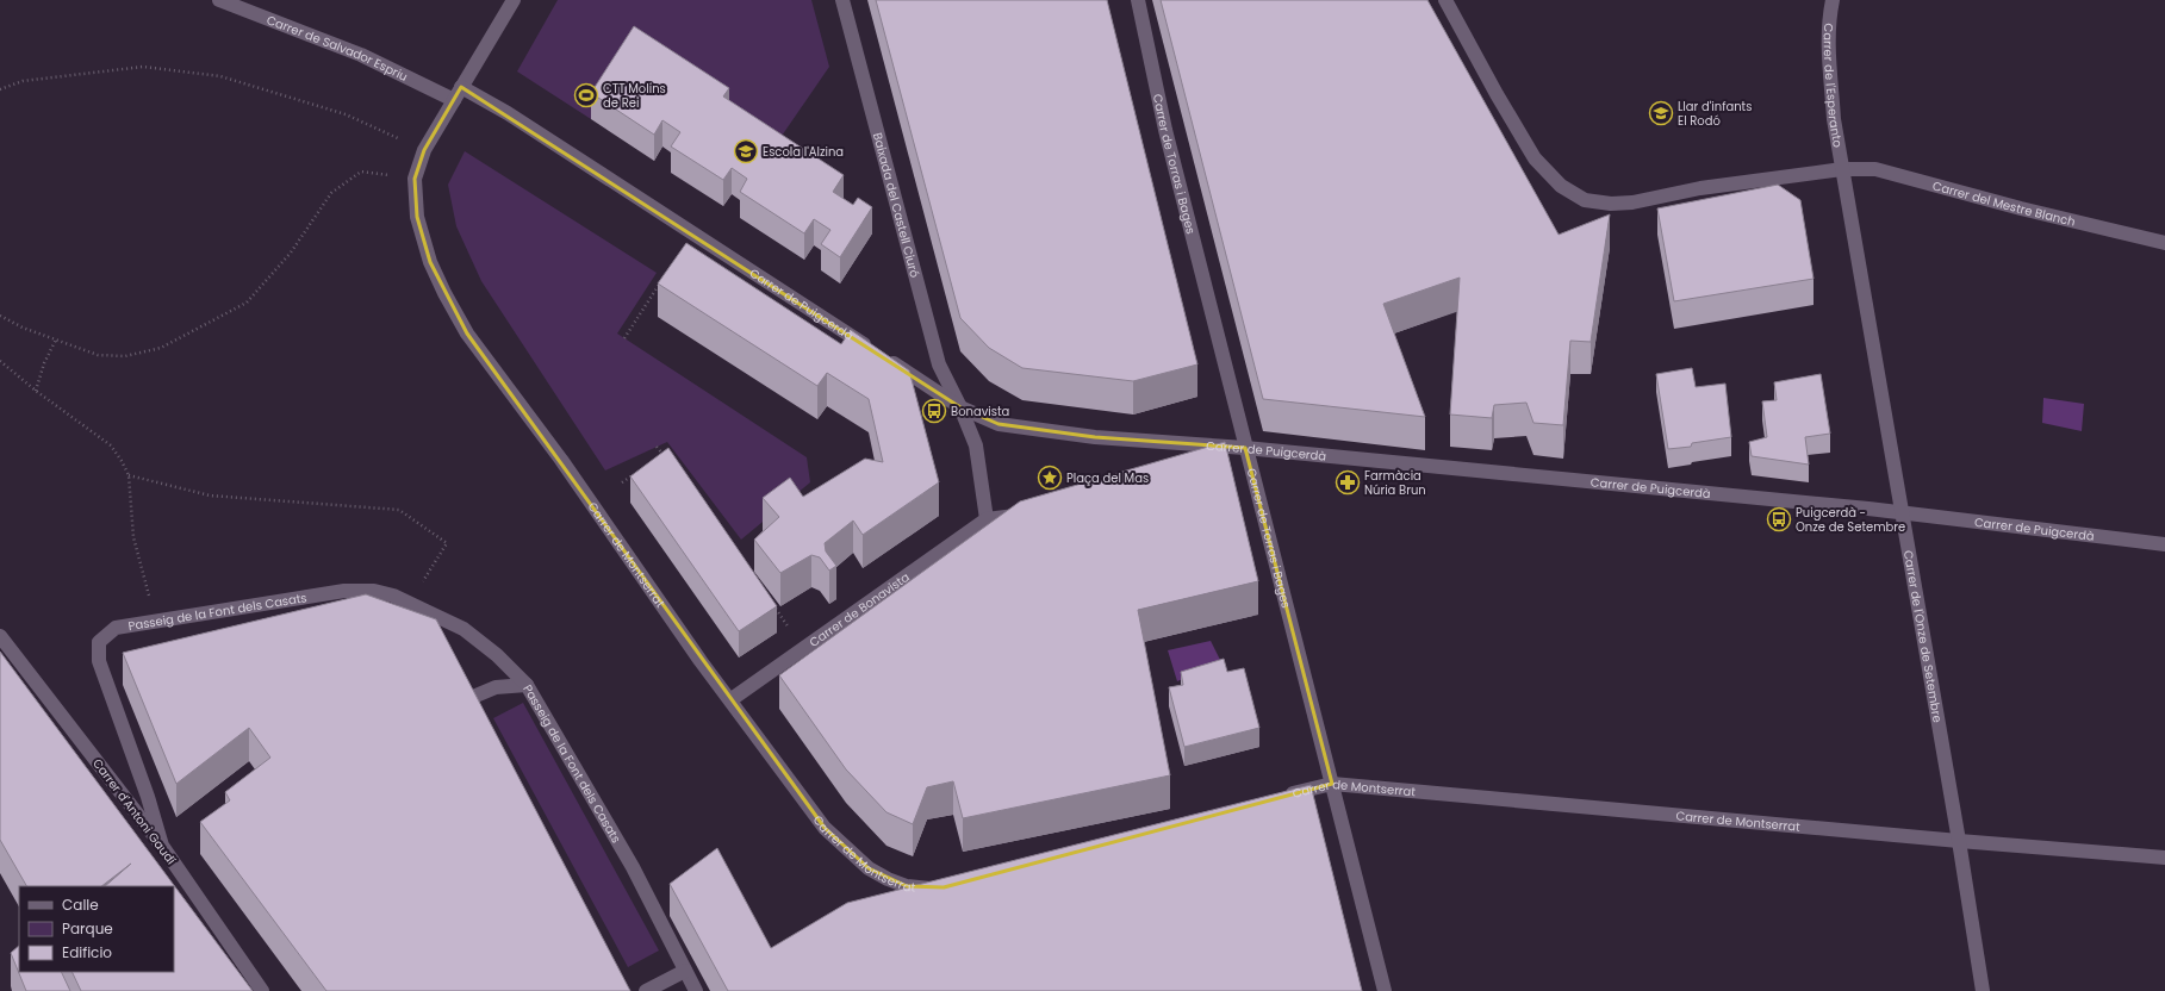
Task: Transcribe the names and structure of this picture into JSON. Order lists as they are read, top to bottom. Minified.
{"streets":{"street":["Carrer de Salvador Espriu","Carrer de l'Esperanto","Carrer de Torras i Bages","Carrer del Mestre Blanch","Baixada del Castell Ciuró","Carrer de Puigcerdà","Carrer de Montserrat","Carrer de Bonavista","Passeig de la Font dels Casats","Carrer de l'Onze de Setembre","Carrer d'Antoni Gaudí"]},"crossings":[["Carrer de Salvador Espriu","Carrer de Montserrat"],["Carrer de l'Esperanto","Carrer del Mestre Blanch"],["Carrer de l'Esperanto","Carrer de l'Onze de Setembre"],["Carrer de Torras i Bages","Carrer de Puigcerdà"],["Carrer de Torras i Bages","Carrer de Montserrat"],["Carrer del Mestre Blanch","Carrer de l'Onze de Setembre"],["Baixada del Castell Ciuró","Carrer de Puigcerdà"],["Carrer de Puigcerdà","Carrer de Montserrat"],["Carrer de Puigcerdà","Carrer de l'Onze de Setembre"],["Carrer de Montserrat","Carrer de Bonavista"],["Carrer de Montserrat","Carrer de l'Onze de Setembre"],["Passeig de la Font dels Casats","Carrer d'Antoni Gaudí"]],"places":{"sports":["CTT Molins de Rei"],"school or university":["Llar d'infants El Rodó","Escola l'Alzina"],"bus stop":["Bonavista","Puigcerdà - Onze de Setembre"],"place":["Plaça del Mas"],"pharmacy":["Farmàcia Núria Brun"]},"legend":["Calle","Parque","Edificio"]}
